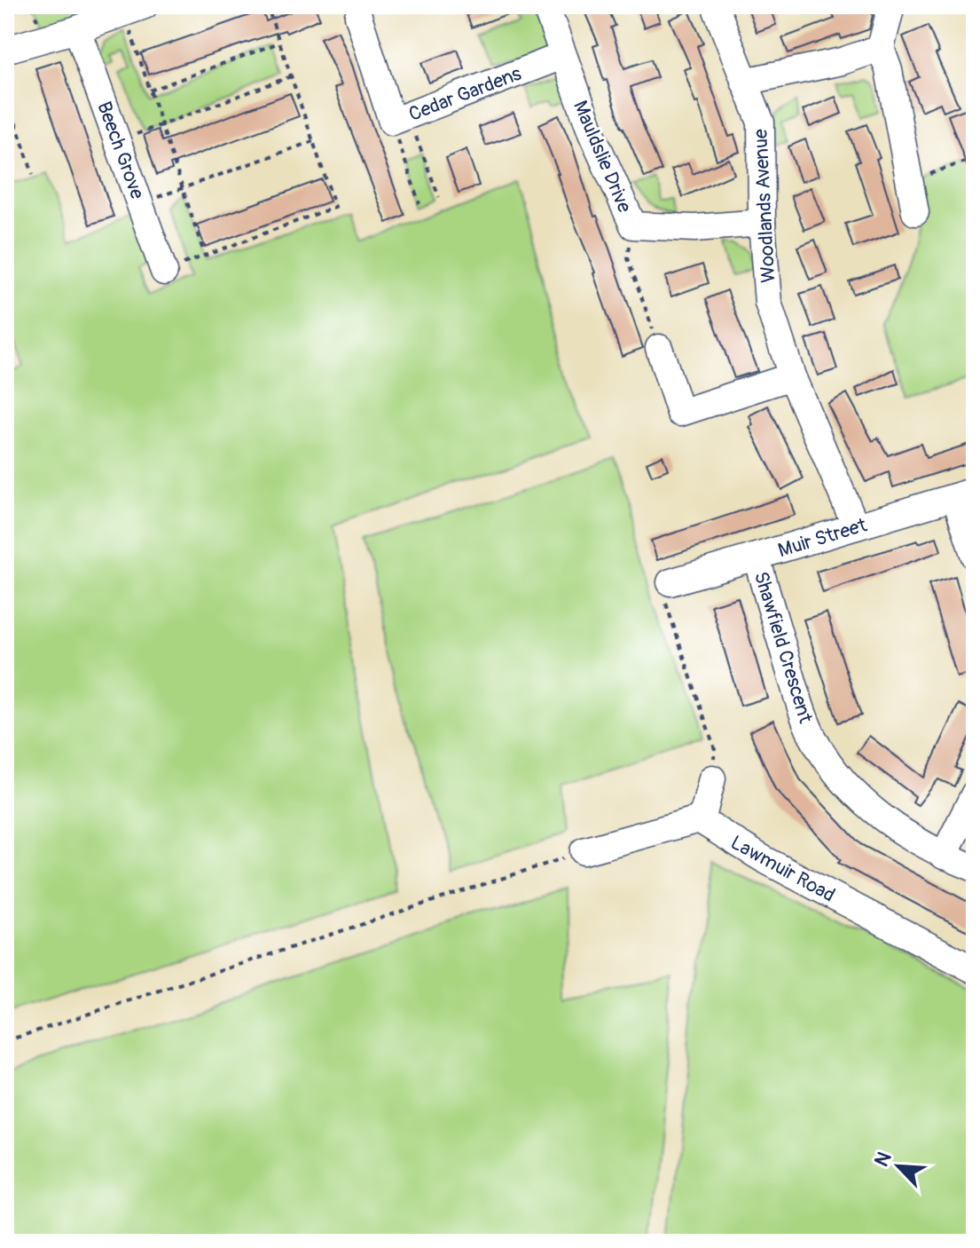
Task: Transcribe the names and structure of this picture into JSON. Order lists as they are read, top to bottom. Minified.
{"streets":{"street":["Cedar Gardens","Beech Grove","Mauldslie Drive","Woodlands Avenue","Muir Street","Shawfield Crescent","Lawmuir Road"]},"crossings":[["Cedar Gardens","Mauldslie Drive"],["Mauldslie Drive","Woodlands Avenue"],["Woodlands Avenue","Muir Street"],["Muir Street","Shawfield Crescent"]],"north":"top left"}
